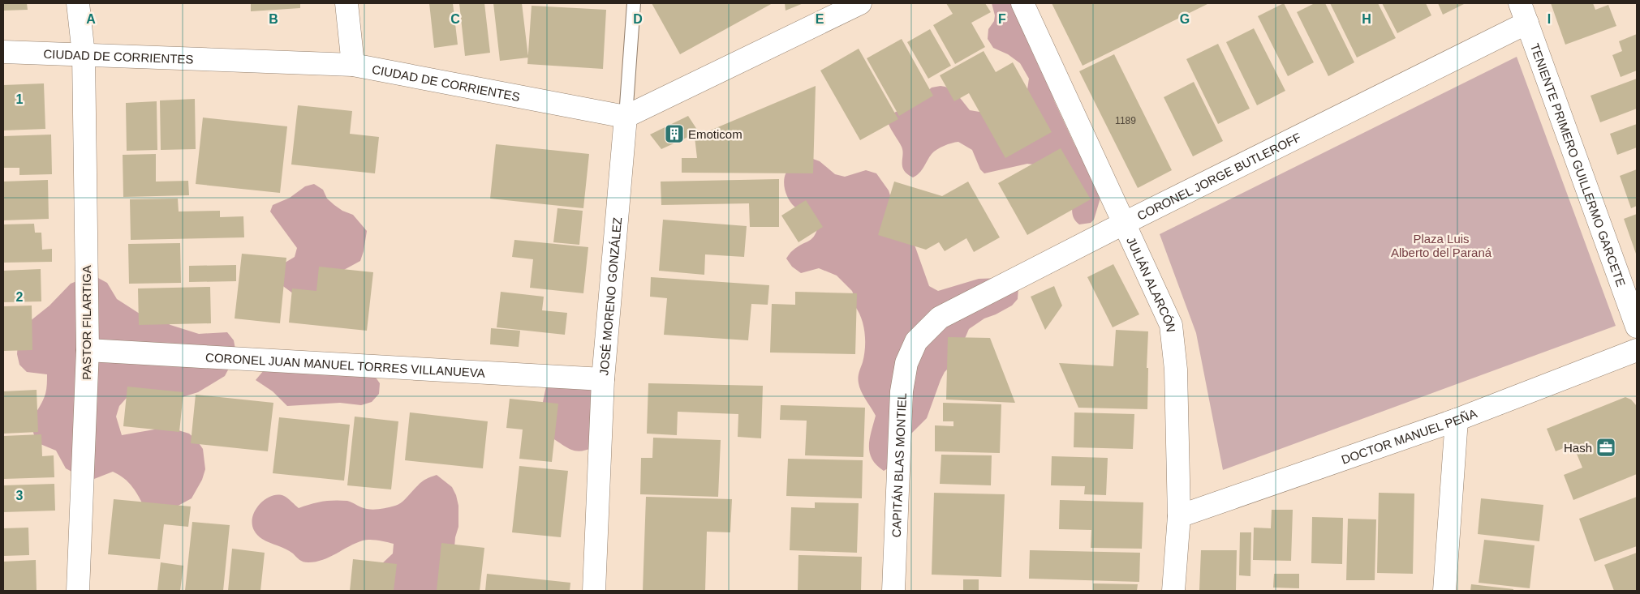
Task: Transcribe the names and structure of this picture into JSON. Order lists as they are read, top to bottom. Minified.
{"streets":{"street":["CIUDAD DE CORRIENTES","TENIENTE PRIMERO GUILLERMO GARCETE","CORONEL JORGE BUTLEROFF","JULIÁN ALARCÓN","JOSÉ MORENO GONZÁLEZ","PASTOR FILARTIGA","CORONEL JUAN MANUEL TORRES VILLANUEVA","DOCTOR MANUEL PEÑA","CAPITÁN BLAS MONTIEL"]},"crossings":[["CIUDAD DE CORRIENTES","JOSÉ MORENO GONZÁLEZ"],["CIUDAD DE CORRIENTES","PASTOR FILARTIGA"],["TENIENTE PRIMERO GUILLERMO GARCETE","CORONEL JORGE BUTLEROFF"],["CORONEL JORGE BUTLEROFF","JULIÁN ALARCÓN"],["CORONEL JORGE BUTLEROFF","CAPITÁN BLAS MONTIEL"],["JULIÁN ALARCÓN","DOCTOR MANUEL PEÑA"],["JOSÉ MORENO GONZÁLEZ","CORONEL JUAN MANUEL TORRES VILLANUEVA"],["PASTOR FILARTIGA","CORONEL JUAN MANUEL TORRES VILLANUEVA"]],"parks":["Plaza Luis Alberto del Paraná"],"places":{"building":["Emoticom"],"office":["Hash"]},"house_numbers":["1189"],"grid":{"columns":["A","B","C","D","E","F","G","H","I"],"rows":["1","2","3"]}}
